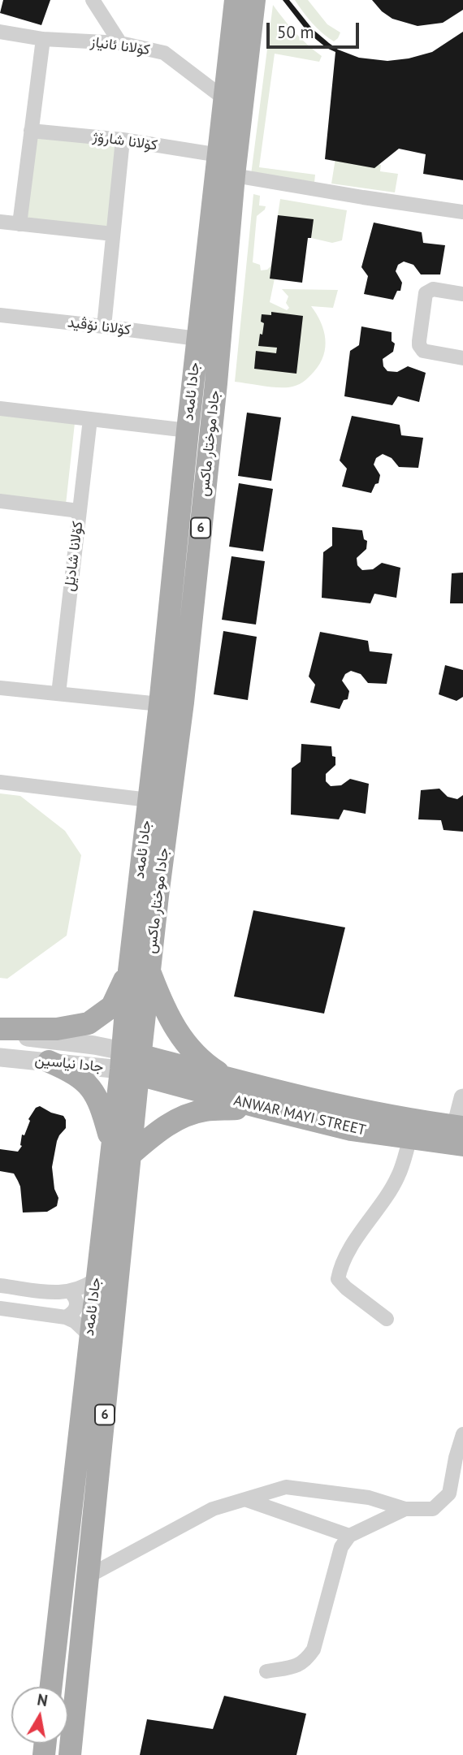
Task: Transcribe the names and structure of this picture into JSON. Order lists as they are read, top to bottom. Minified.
{"streets":{"main road":["جادا ئامەد","جادا موختار ماكس","6","ANWAR MAYI STREET"],"street":["کۆلانا ئانیاز","کۆلانا شارۆژ","کۆلانا نۆڤید","کۆلانا شادێل","جادا نیاسین"]},"crossings":[["کۆلانا ئانیاز","جادا ئامەد"],["کۆلانا شارۆژ","جادا ئامەد"],["کۆلانا نۆڤید","جادا ئامەد"],["جادا ئامەد","جادا موختار ماكس"],["جادا ئامەد","جادا نیاسین"],["جادا ئامەد","ANWAR MAYI STREET"],["جادا موختار ماكس","جادا نیاسین"],["جادا موختار ماكس","ANWAR MAYI STREET"],["جادا نیاسین","ANWAR MAYI STREET"]],"scale_bar":"50 m","north":"top"}
